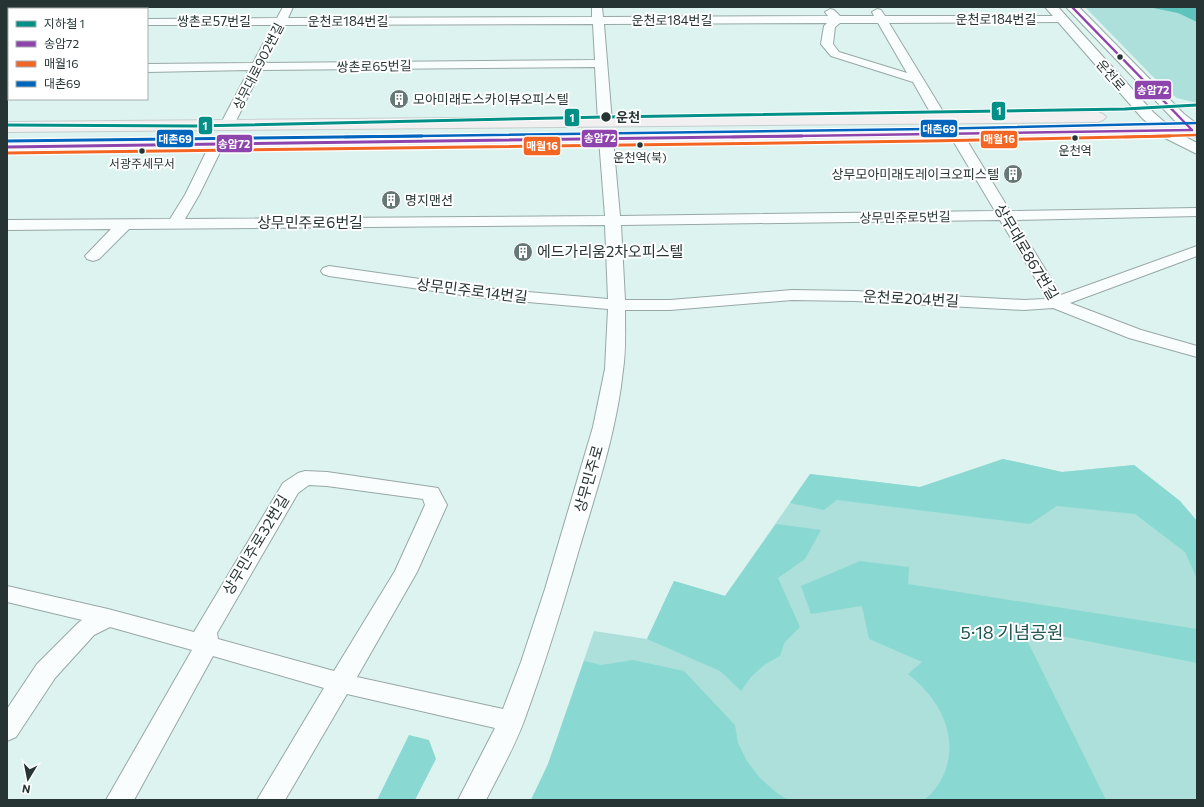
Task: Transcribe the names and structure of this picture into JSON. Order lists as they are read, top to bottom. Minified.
{"streets":{"street":["운천로184번길","쌍촌로57번길","상무대로902번길","쌍촌로65번길","운천로","상무민주로5번길","상무민주로6번길","상무대로867번길","상무민주로14번길","운천로204번길","상무민주로","상무민주로32번길"]},"crossings":[["운천로184번길","쌍촌로57번길"],["운천로184번길","상무대로902번길"],["운천로184번길","운천로"],["쌍촌로57번길","상무대로902번길"],["상무대로902번길","쌍촌로65번길"],["상무민주로5번길","상무민주로6번길"],["상무민주로5번길","상무대로867번길"],["상무민주로5번길","상무민주로"],["상무민주로6번길","상무민주로"],["상무대로867번길","운천로204번길"],["상무민주로14번길","운천로204번길"],["상무민주로14번길","상무민주로"],["운천로204번길","상무민주로"]],"parks":["5·18 기념공원"],"places":{"building":["모아미래도스카이뷰오피스텔","상무모아미래도레이크오피스텔","명지맨션","에드가리움2차오피스텔"],"other":["운천","운천역","운천역(북)","서광주세무서"]},"lines":["transit line 송암72","metro line 1","transit line 대촌69","transit line 매월16"],"legend":["지하철 1","송암72","매월16","대촌69"],"north":"bottom"}
